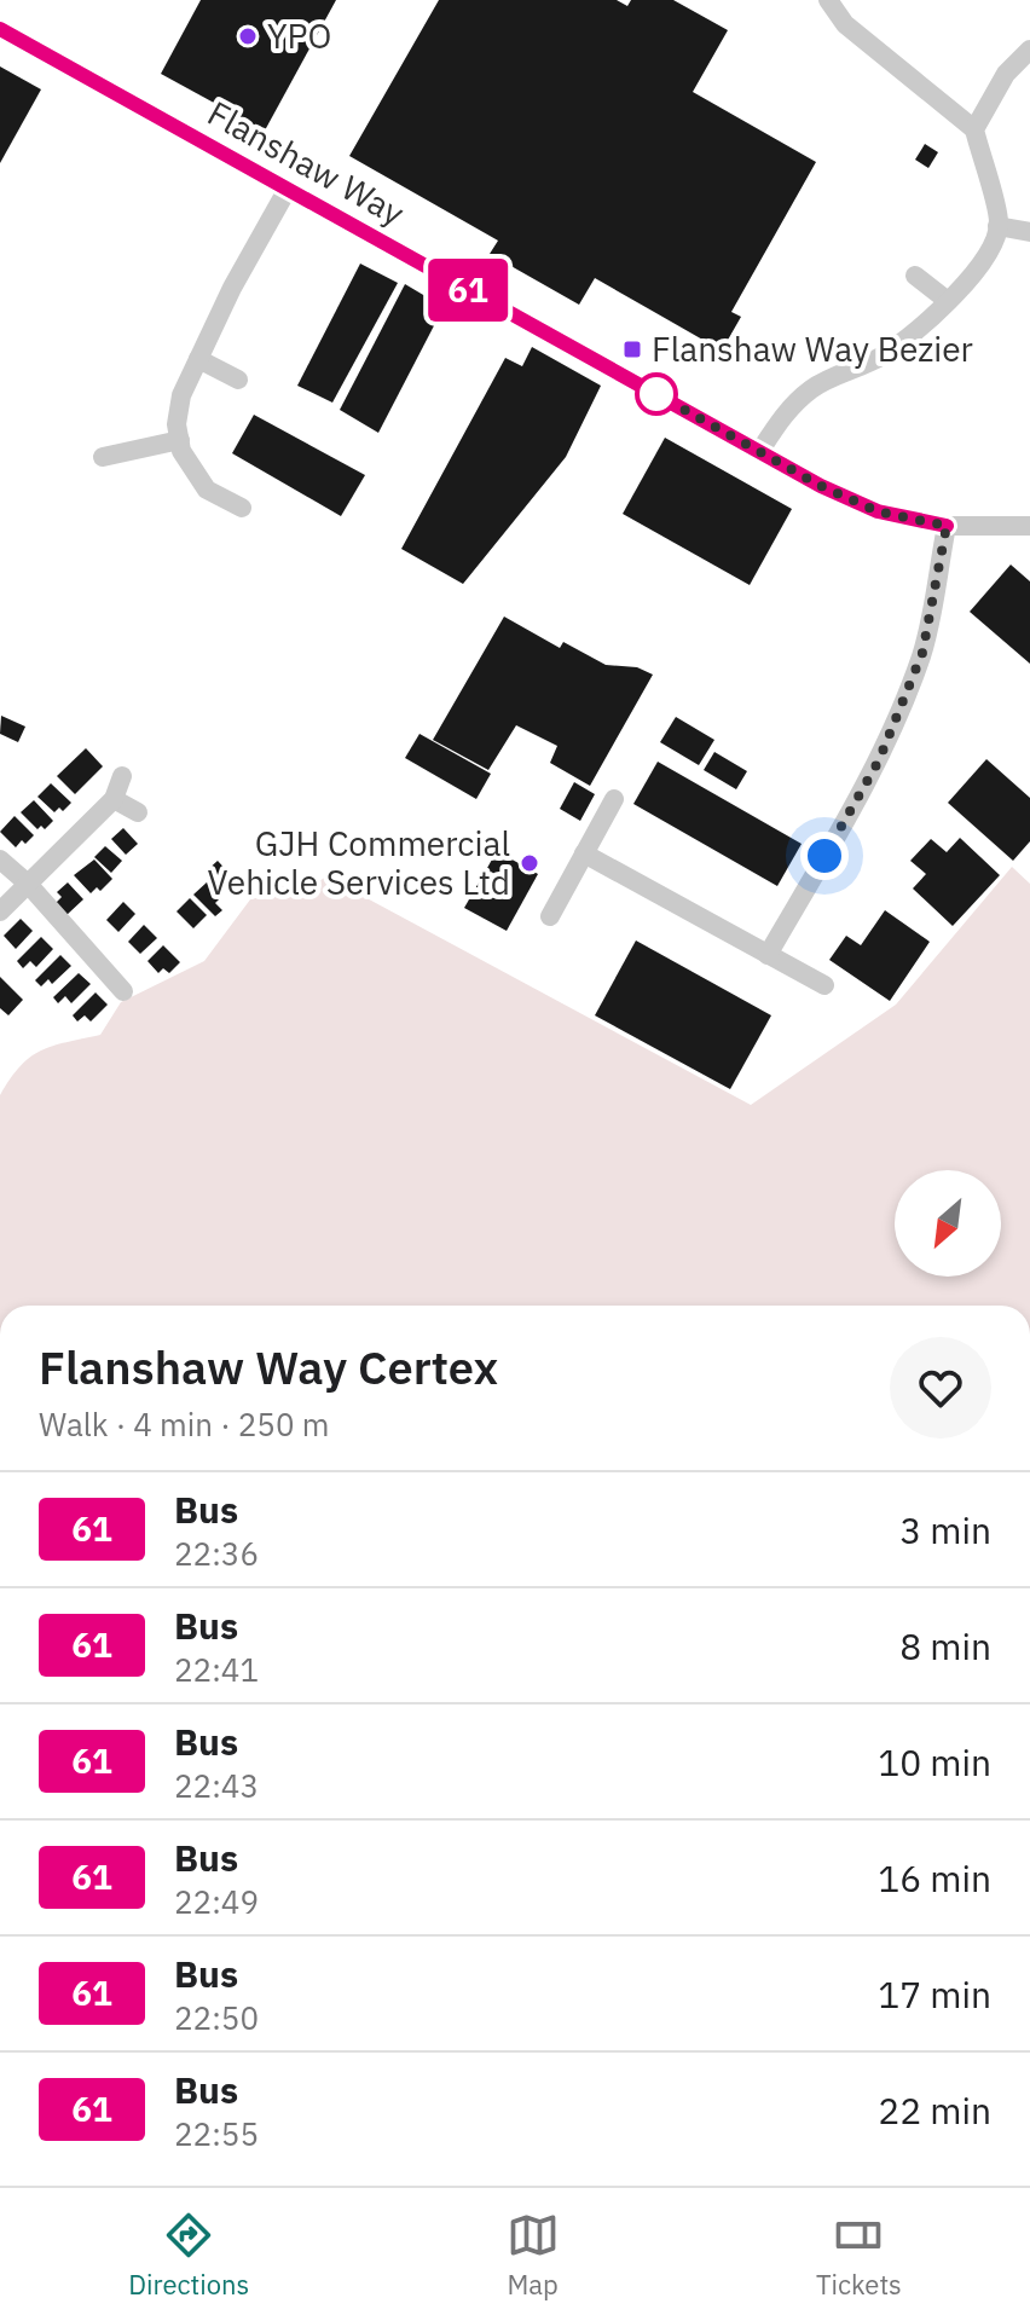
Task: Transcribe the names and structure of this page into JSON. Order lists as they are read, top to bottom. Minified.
{"streets":{"street":["Flanshaw Way"]},"places":{"other":["YPO","GJH Commercial Vehicle Services Ltd"],"transit":["Flanshaw Way Bezier"]},"lines":["bus line 61"],"north":"bottom left","page":{"on_map":"61","heading":["Flanshaw Way Certex","Walk · 4 min · 250 m"],"list":[{"mark":"61","name":"Bus","note":"22:36","value":"3 min"},{"mark":"61","name":"Bus","note":"22:41","value":"8 min"},{"mark":"61","name":"Bus","note":"22:43","value":"10 min"},{"mark":"61","name":"Bus","note":"22:49","value":"16 min"},{"mark":"61","name":"Bus","note":"22:50","value":"17 min"},{"mark":"61","name":"Bus","note":"22:55","value":"22 min"}],"tabs":["Directions","Map","Tickets"]}}
